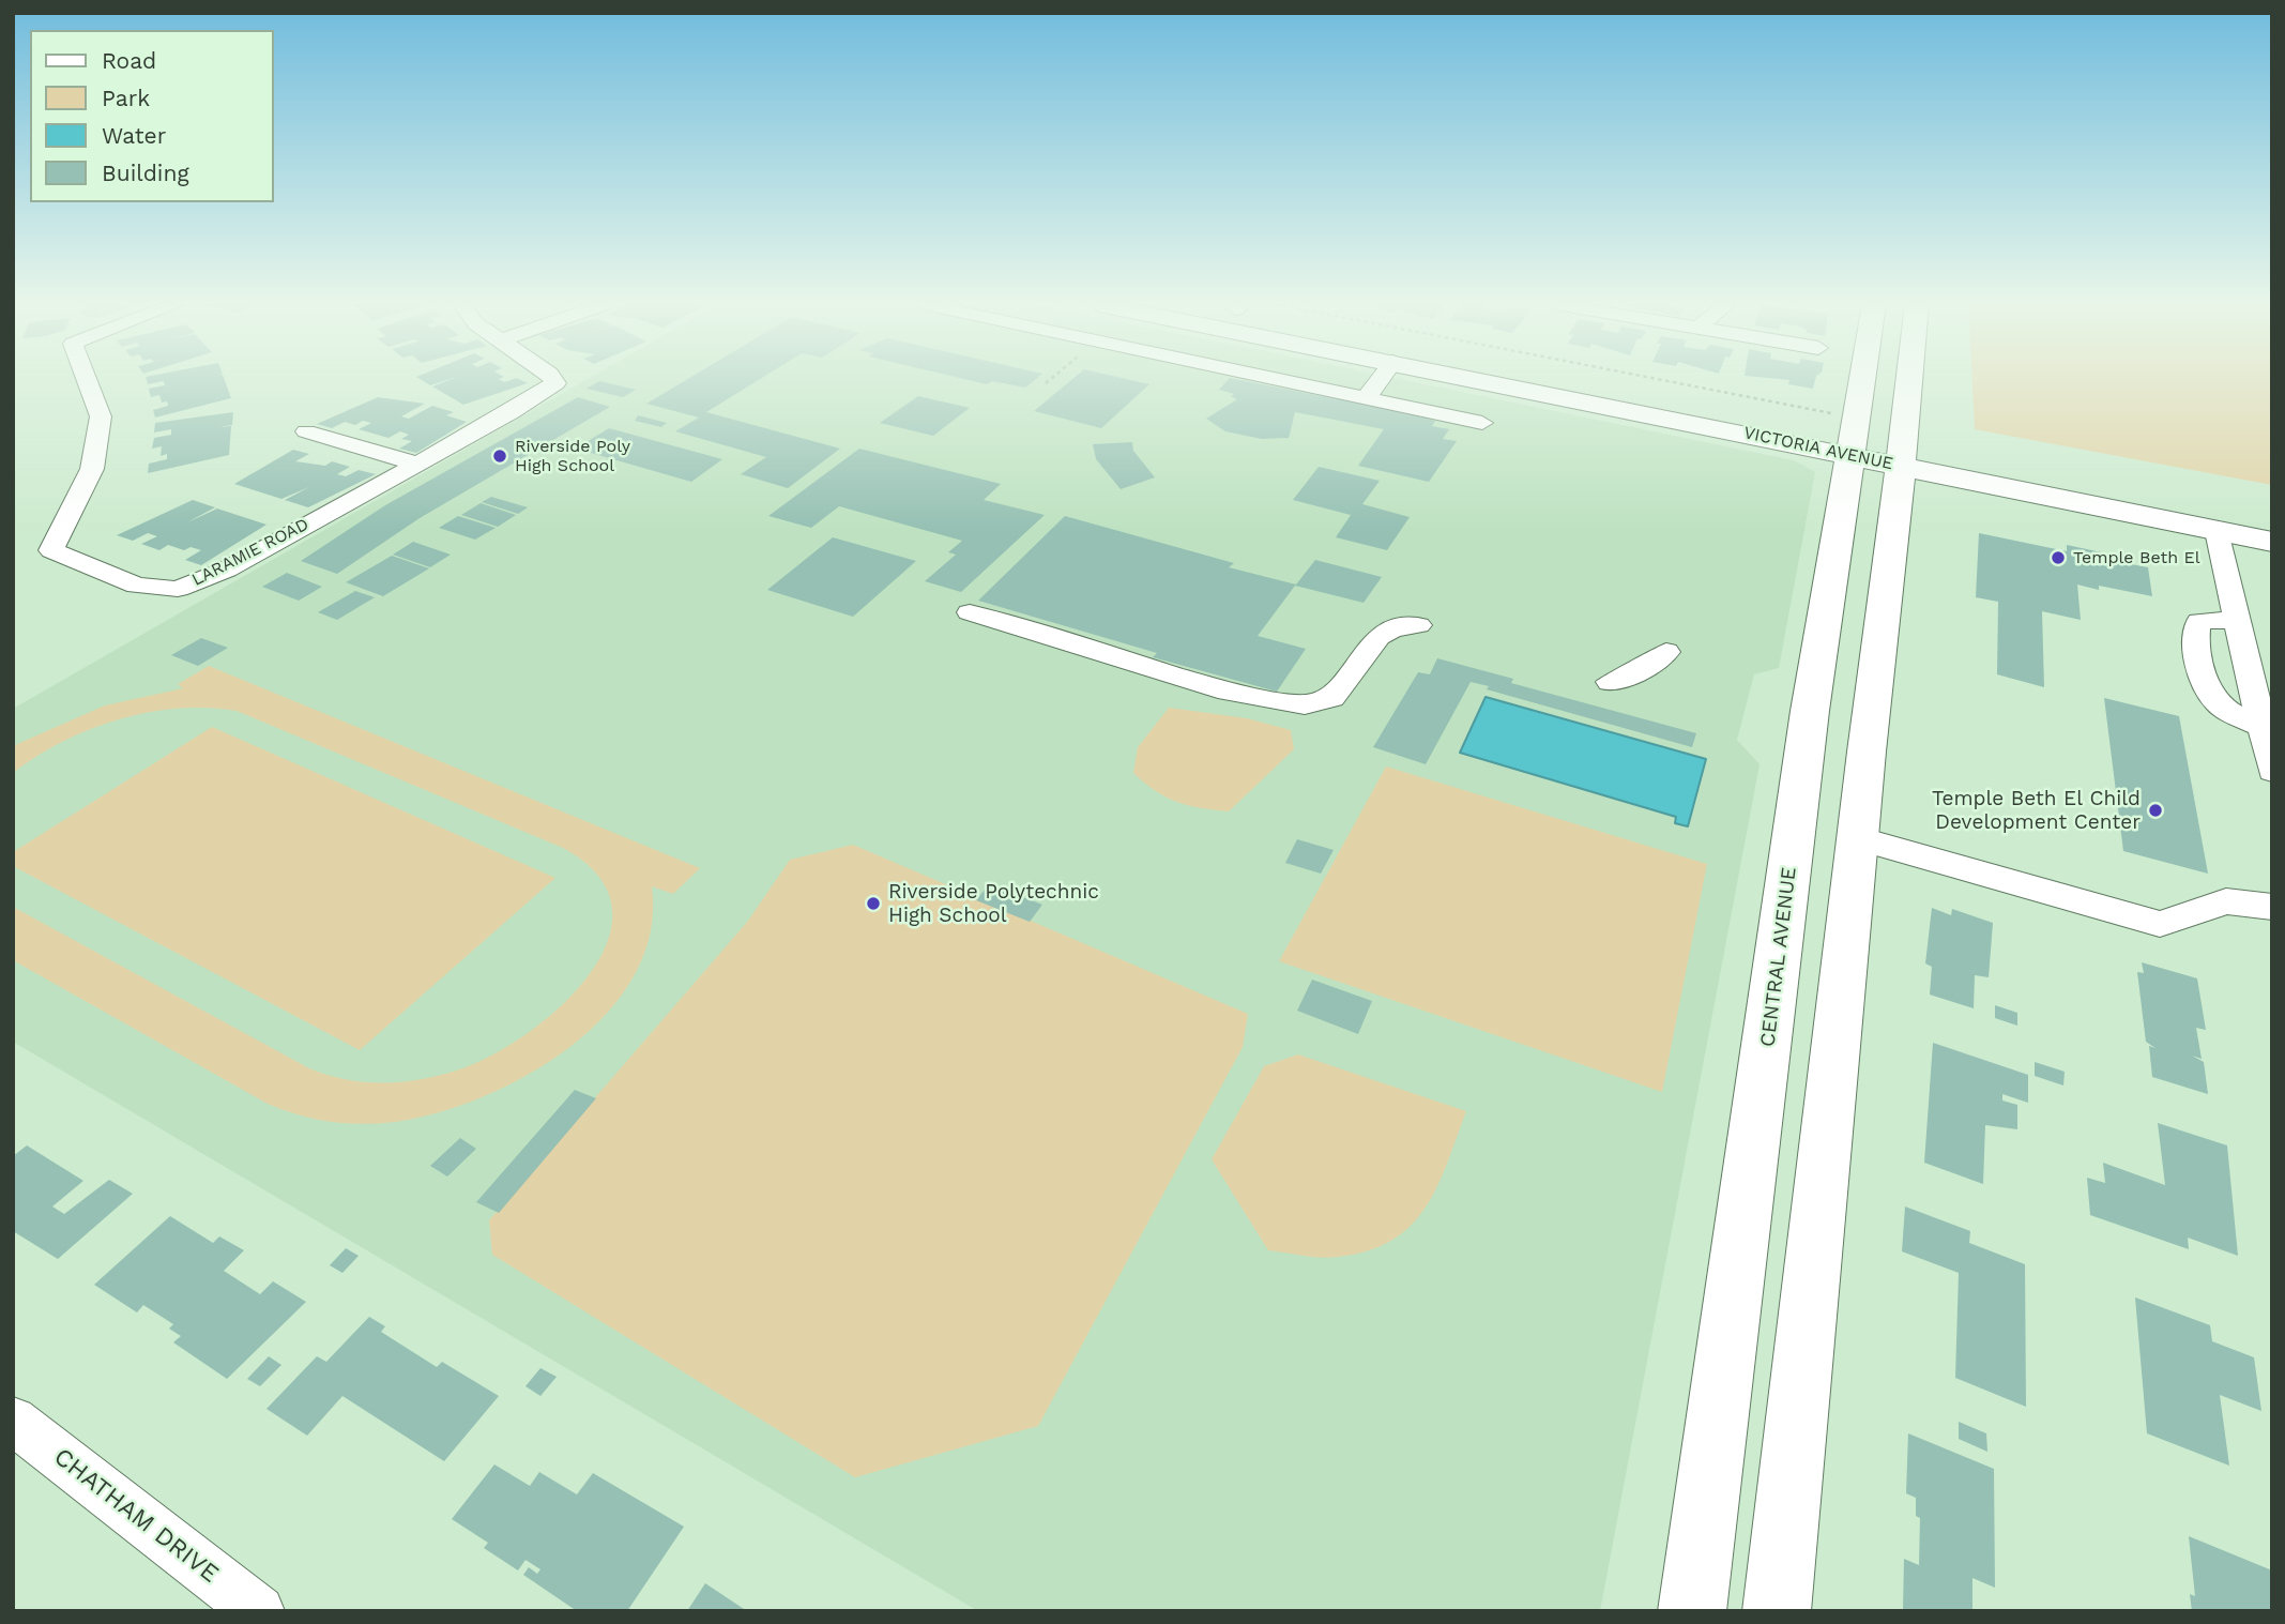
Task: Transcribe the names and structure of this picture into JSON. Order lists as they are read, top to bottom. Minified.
{"streets":{"main road":["VICTORIA AVENUE","CENTRAL AVENUE"],"street":["LARAMIE ROAD","CHATHAM DRIVE"]},"crossings":[["VICTORIA AVENUE","CENTRAL AVENUE"]],"places":["Riverside Poly High School","Temple Beth El","Temple Beth El Child Development Center","Riverside Polytechnic High School"],"legend":["Road","Park","Water","Building"]}
